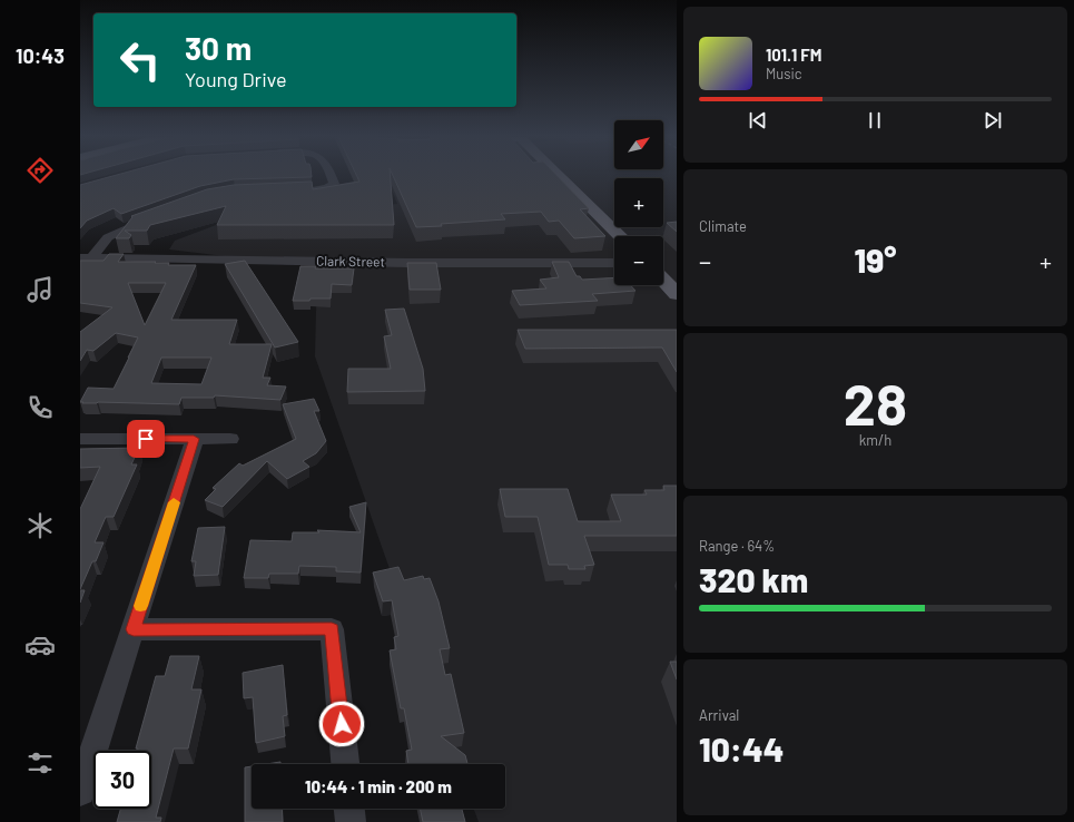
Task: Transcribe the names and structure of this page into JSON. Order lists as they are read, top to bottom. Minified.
{"streets":{"street":["Clark Street"]},"north":"top right","page":{"tabs":"10:43","turn":["30 m","Young Drive"],"song":["101.1 FM","Music"],"map_buttons":["+","−"],"tile":["Climate",["28","km/h"],["Range · 64%","320 km"],["Arrival","10:44"]],"heat":["−","19°","+"],"limit":"30","trip":"10:44 · 1 min · 200 m"}}
